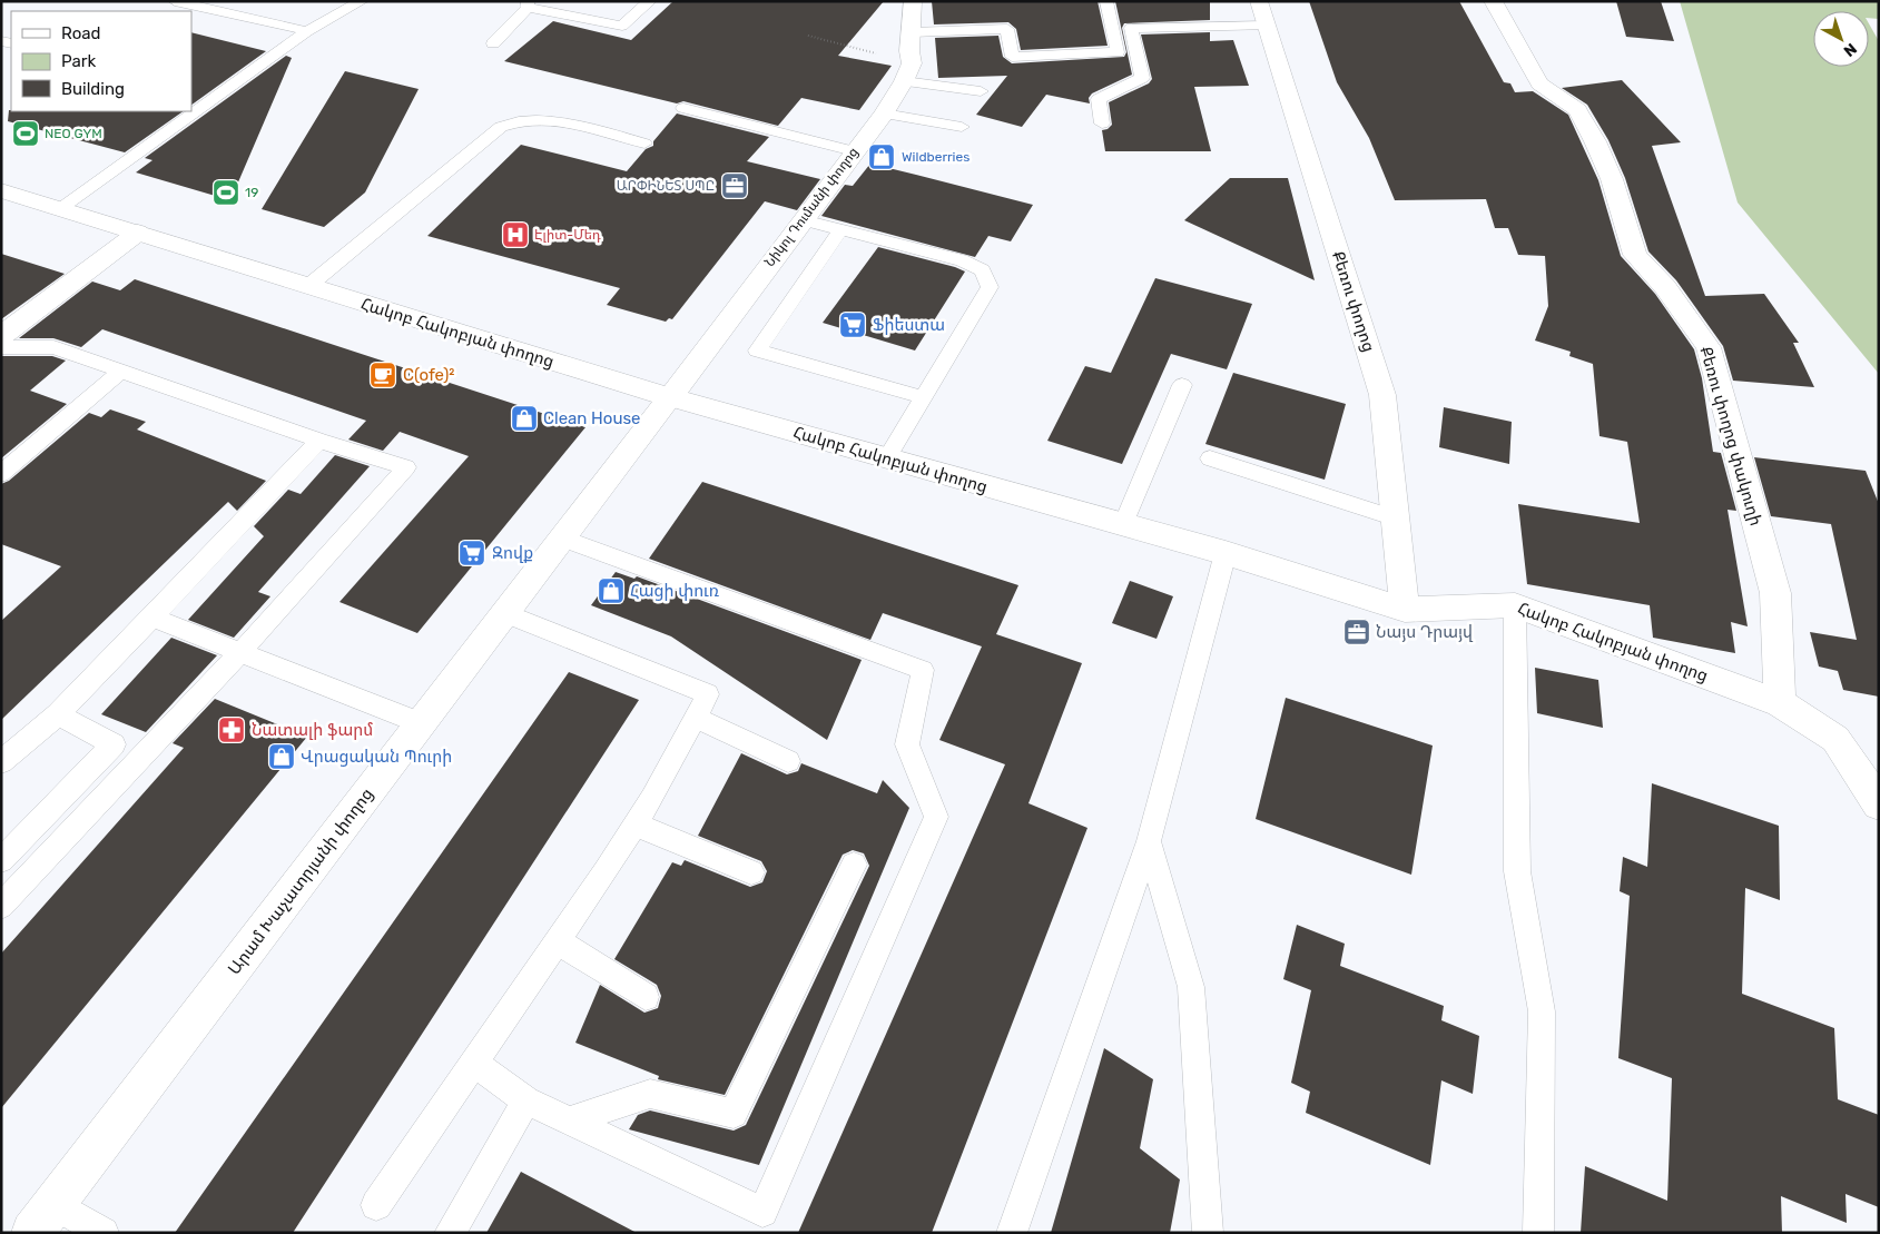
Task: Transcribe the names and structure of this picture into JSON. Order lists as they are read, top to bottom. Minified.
{"streets":{"street":["Նիկոլ Դումանի փողոց","Քեռու փողոց","Հակոբ Հակոբյան փողոց","Քեռու փողոց փակուղի","Արամ Խաչատրյանի փողոց"]},"crossings":[["Նիկոլ Դումանի փողոց","Հակոբ Հակոբյան փողոց"],["Նիկոլ Դումանի փողոց","Արամ Խաչատրյանի փողոց"],["Քեռու փողոց","Հակոբ Հակոբյան փողոց"],["Հակոբ Հակոբյան փողոց","Քեռու փողոց փակուղի"],["Հակոբ Հակոբյան փողոց","Արամ Խաչատրյանի փողոց"]],"places":{"sports":["NEO GYM","19"],"shop":["Wildberries","Clean House","Հացի փուռ","Վրացական Պուրի"],"office":["ԱՐՓԻՆԵՏ ՍՊԸ","Նայս Դրայվ"],"hospital":["Էլիտ-Մեդ"],"supermarket":["Ֆիեստա","Զովք"],"cafe":["C(ofe)²"],"pharmacy":["Նատալի ֆարմ"]},"legend":["Road","Park","Building"],"north":"bottom right"}
